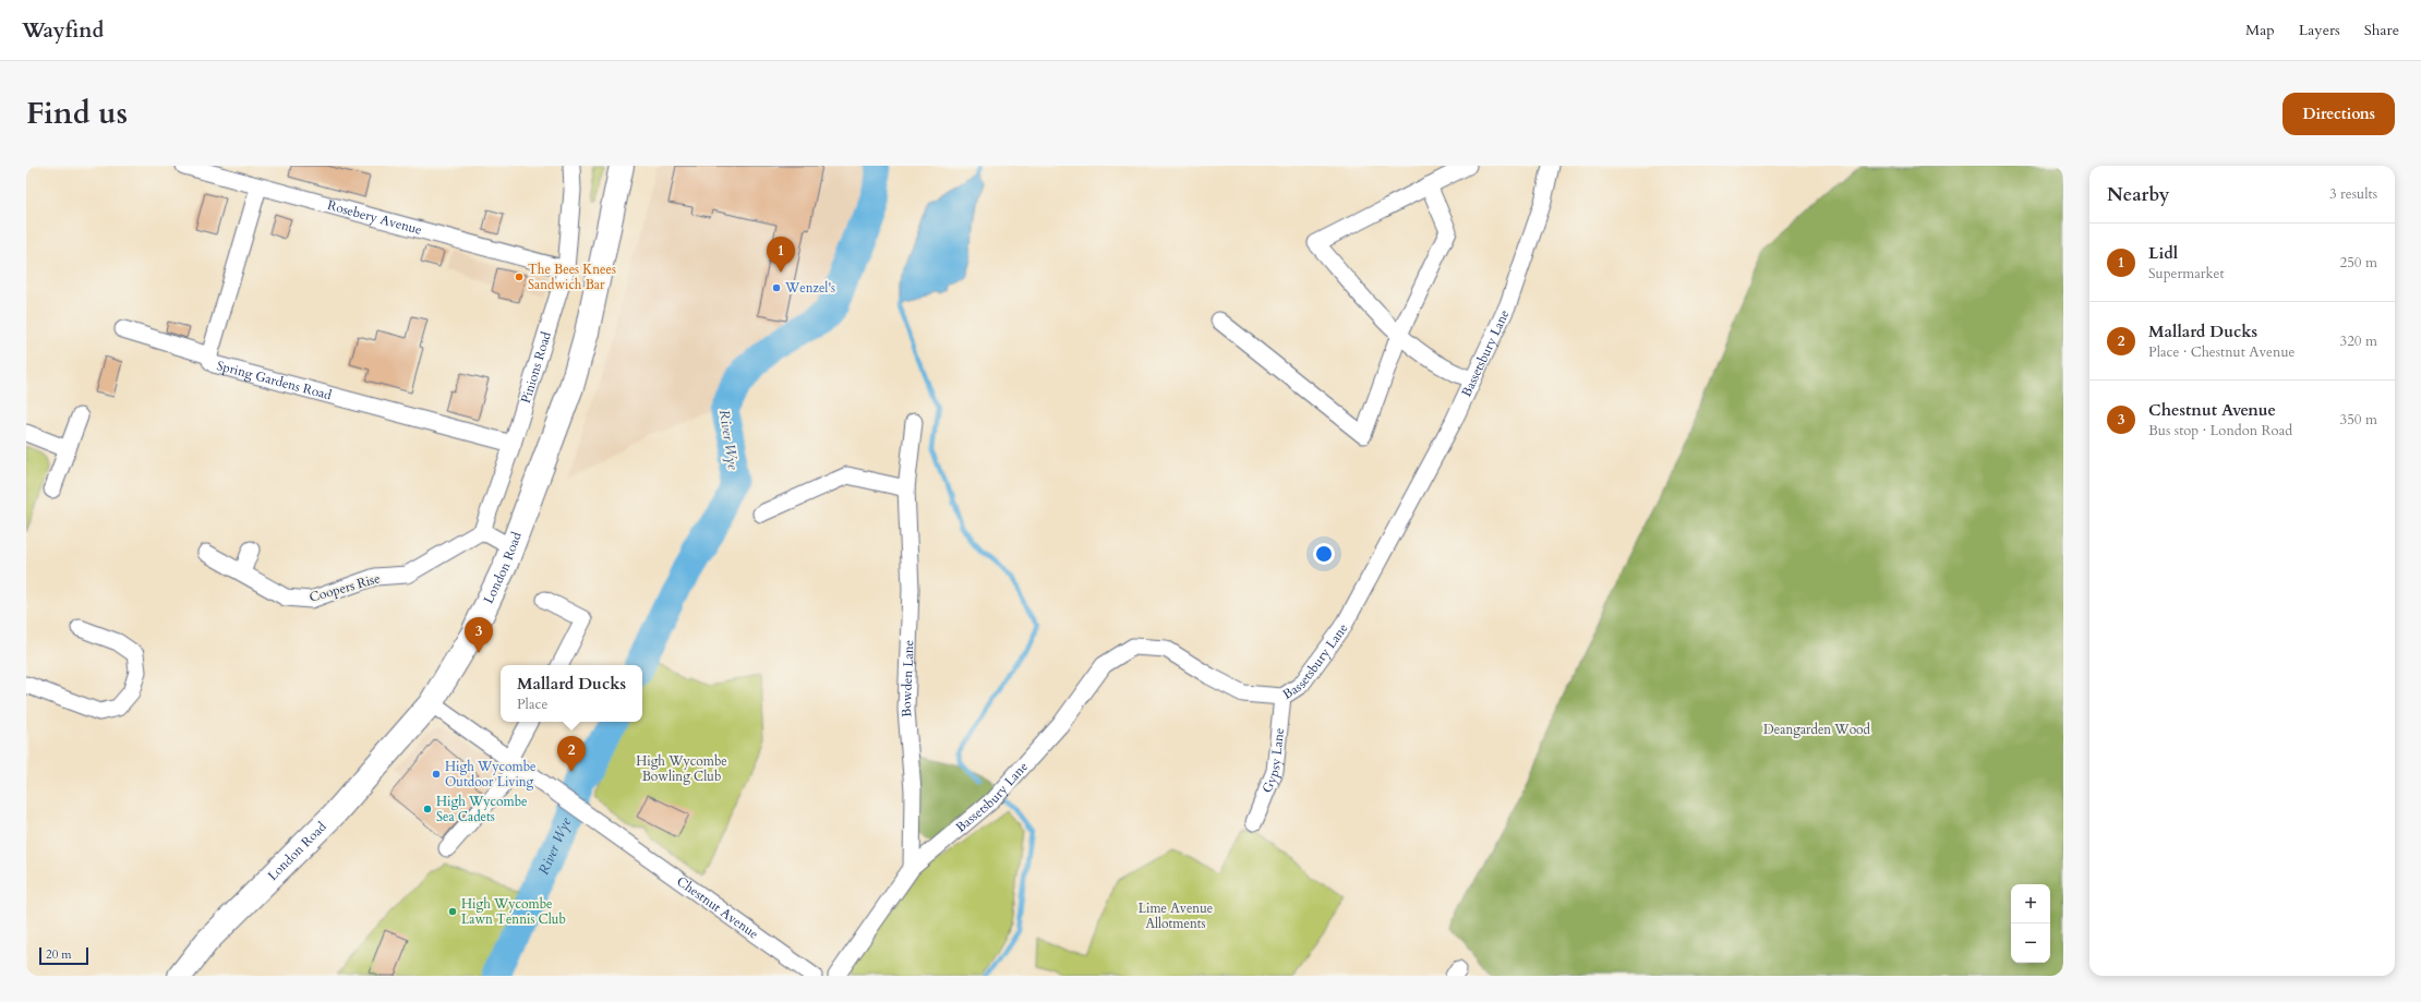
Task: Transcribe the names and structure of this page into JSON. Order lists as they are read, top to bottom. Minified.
{"streets":{"main road":["London Road"],"street":["Rosebery Avenue","Bassetsbury Lane","Pinions Road","Spring Gardens Road","Coopers Rise","Bowden Lane","Gypsy Lane","Chestnut Avenue"]},"crossings":[["Rosebery Avenue","Pinions Road"],["Rosebery Avenue","Spring Gardens Road"],["Bassetsbury Lane","Bowden Lane"],["Bassetsbury Lane","Gypsy Lane"],["Pinions Road","Spring Gardens Road"],["Pinions Road","Coopers Rise"],["London Road","Chestnut Avenue"]],"water":["River Wye"],"parks":["Deangarden Wood","High Wycombe Bowling Club","Lime Avenue Allotments"],"places":["The Bees Knees Sandwich Bar","Wenzel's","High Wycombe Outdoor Living","High Wycombe Sea Cadets","High Wycombe Lawn Tennis Club"],"scale_bar":"20 m","page":{"header":"Wayfind","nav":["Map","Layers","Share"],"title":"Find us","buttons":"Directions","heading":["Nearby","3 results"],"list":[{"mark":"1","name":"Lidl","note":"Supermarket","value":"250 m"},{"mark":"2","name":"Mallard Ducks","note":"Place · Chestnut Avenue","value":"320 m"},{"mark":"3","name":"Chestnut Avenue","note":"Bus stop · London Road","value":"350 m"}],"pins":["1","3","2"],"popup":["Mallard Ducks","Place"],"map_buttons":["+","−"],"scale":"20 m"}}
